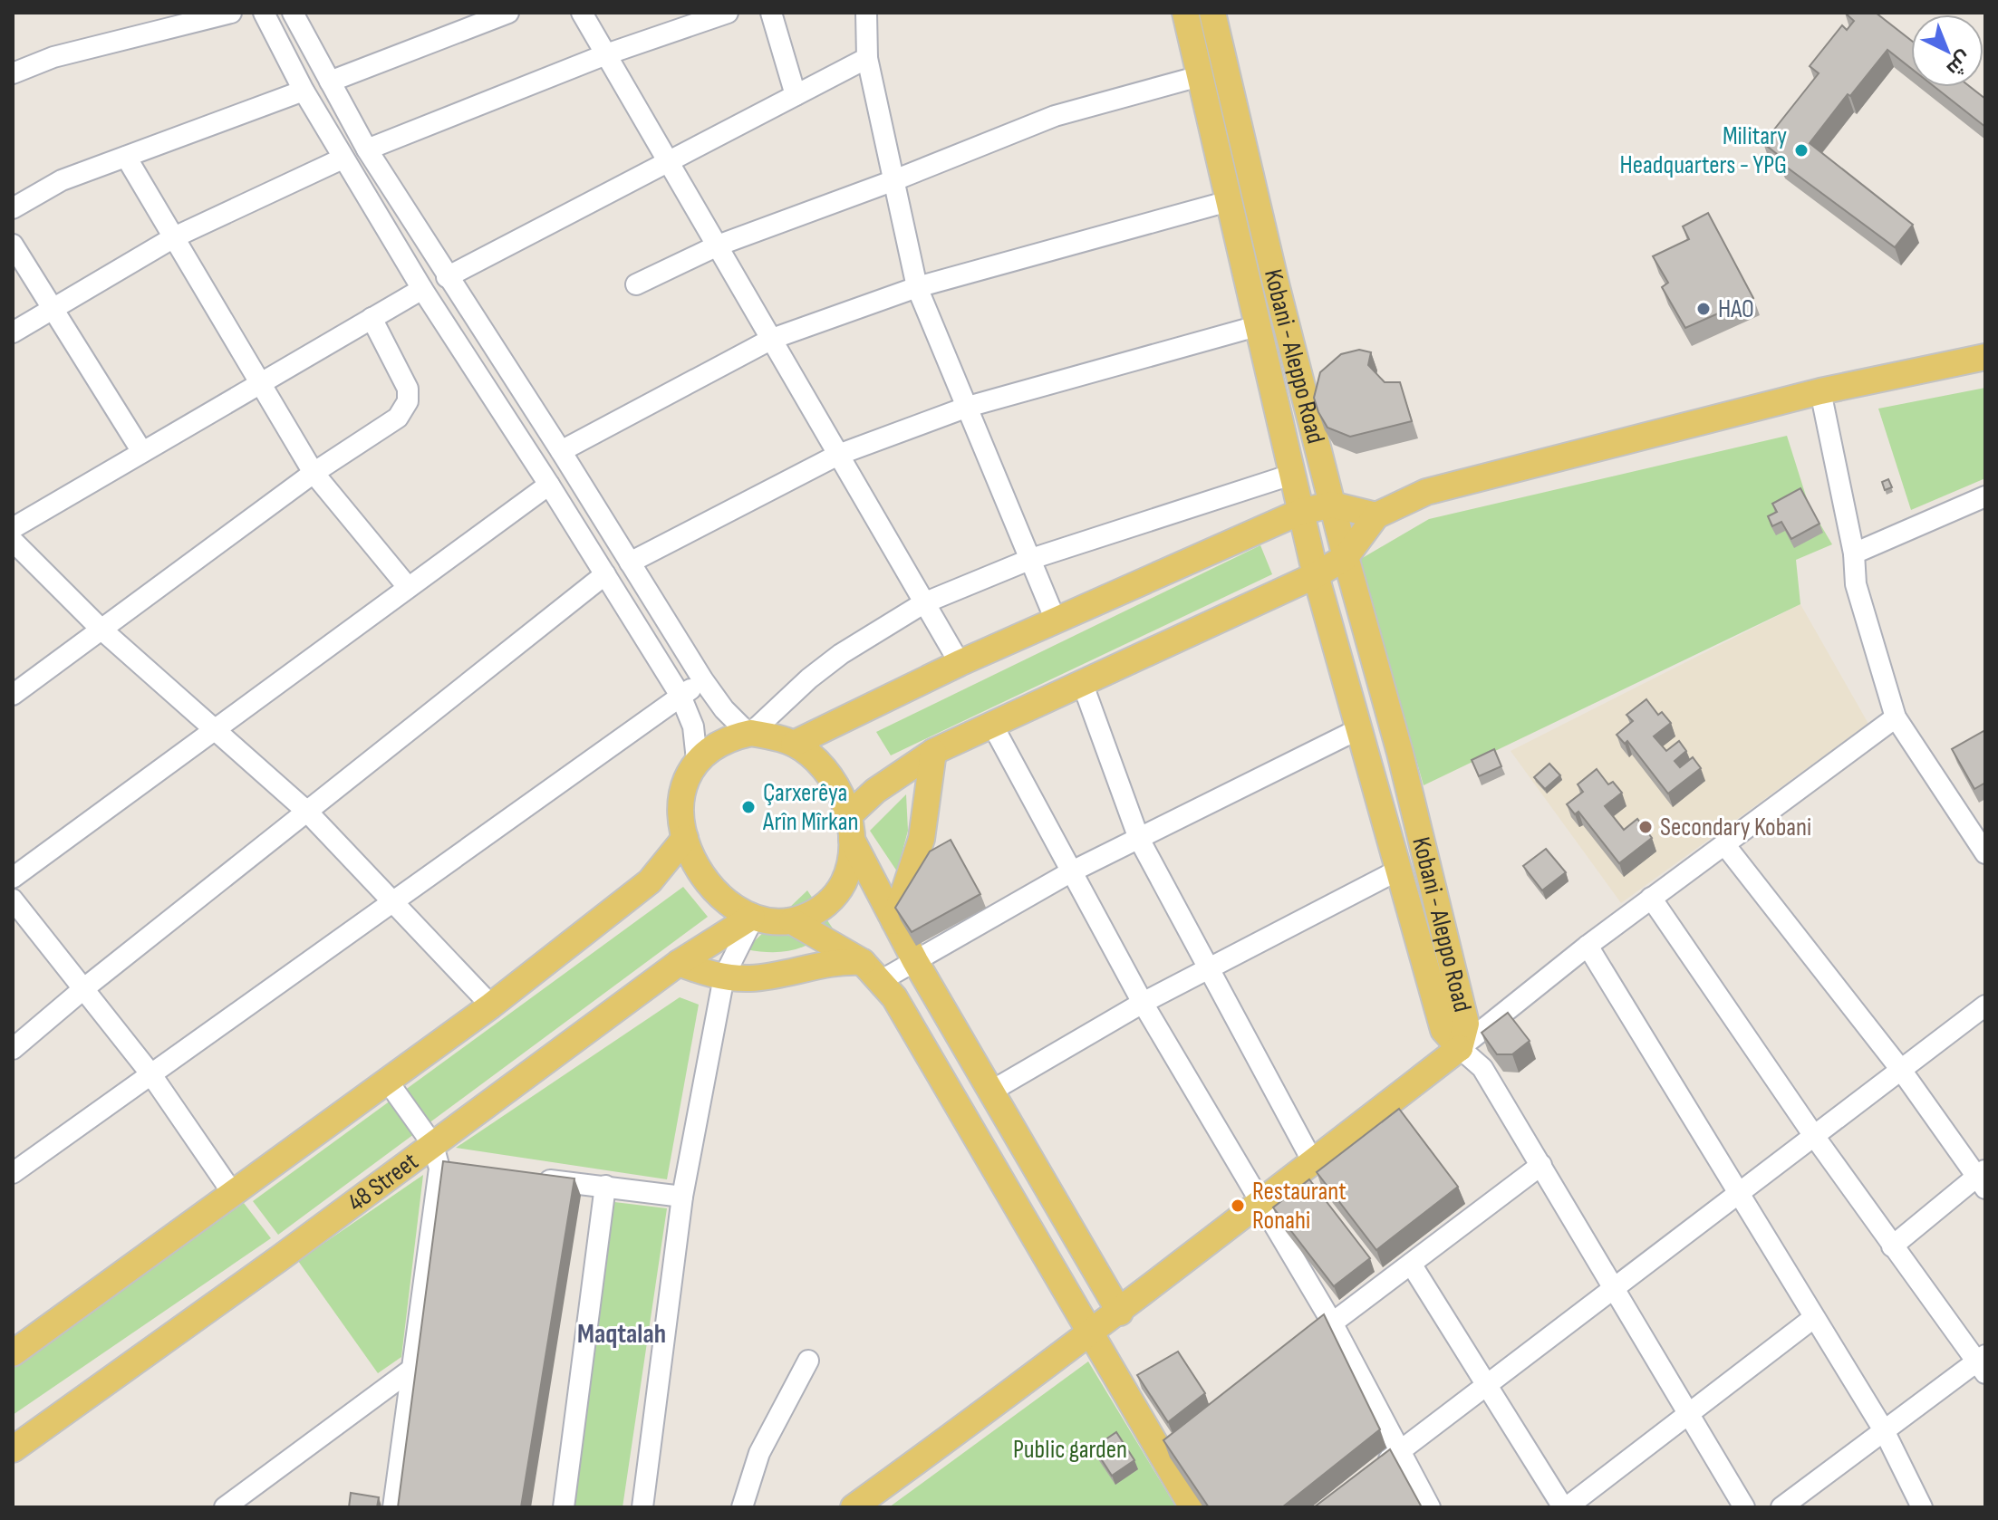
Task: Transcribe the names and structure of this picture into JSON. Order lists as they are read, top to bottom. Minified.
{"streets":{"main road":["Kobani - Aleppo Road","48 Street"]},"districts":["Maqtalah"],"parks":["Public garden"],"places":["Military Headquarters - YPG","HAO","Çarxerêya Arîn Mîrkan","Secondary Kobani","Restaurant Ronahi"],"north":"bottom right"}
